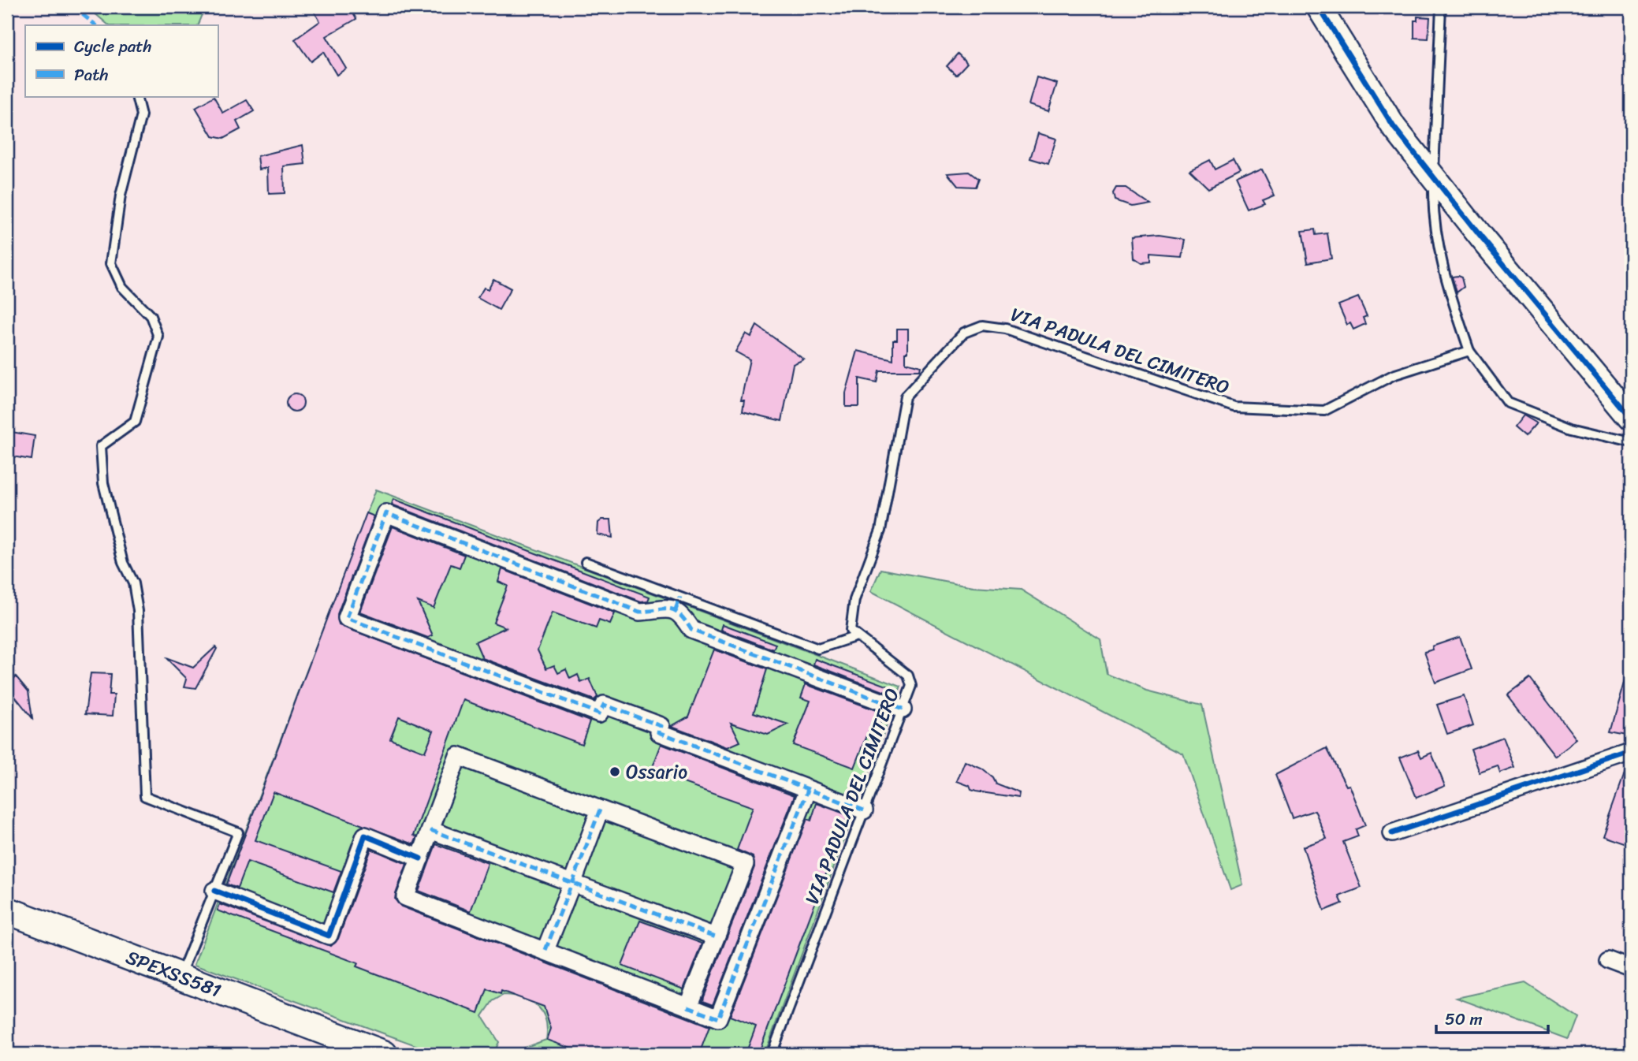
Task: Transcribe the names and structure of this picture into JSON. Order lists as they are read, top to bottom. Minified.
{"streets":{"main road":["SPEXSS581"],"lane":["VIA PADULA DEL CIMITERO"]},"places":["Ossario"],"legend":["Cycle path","Path"],"scale_bar":"50 m"}
